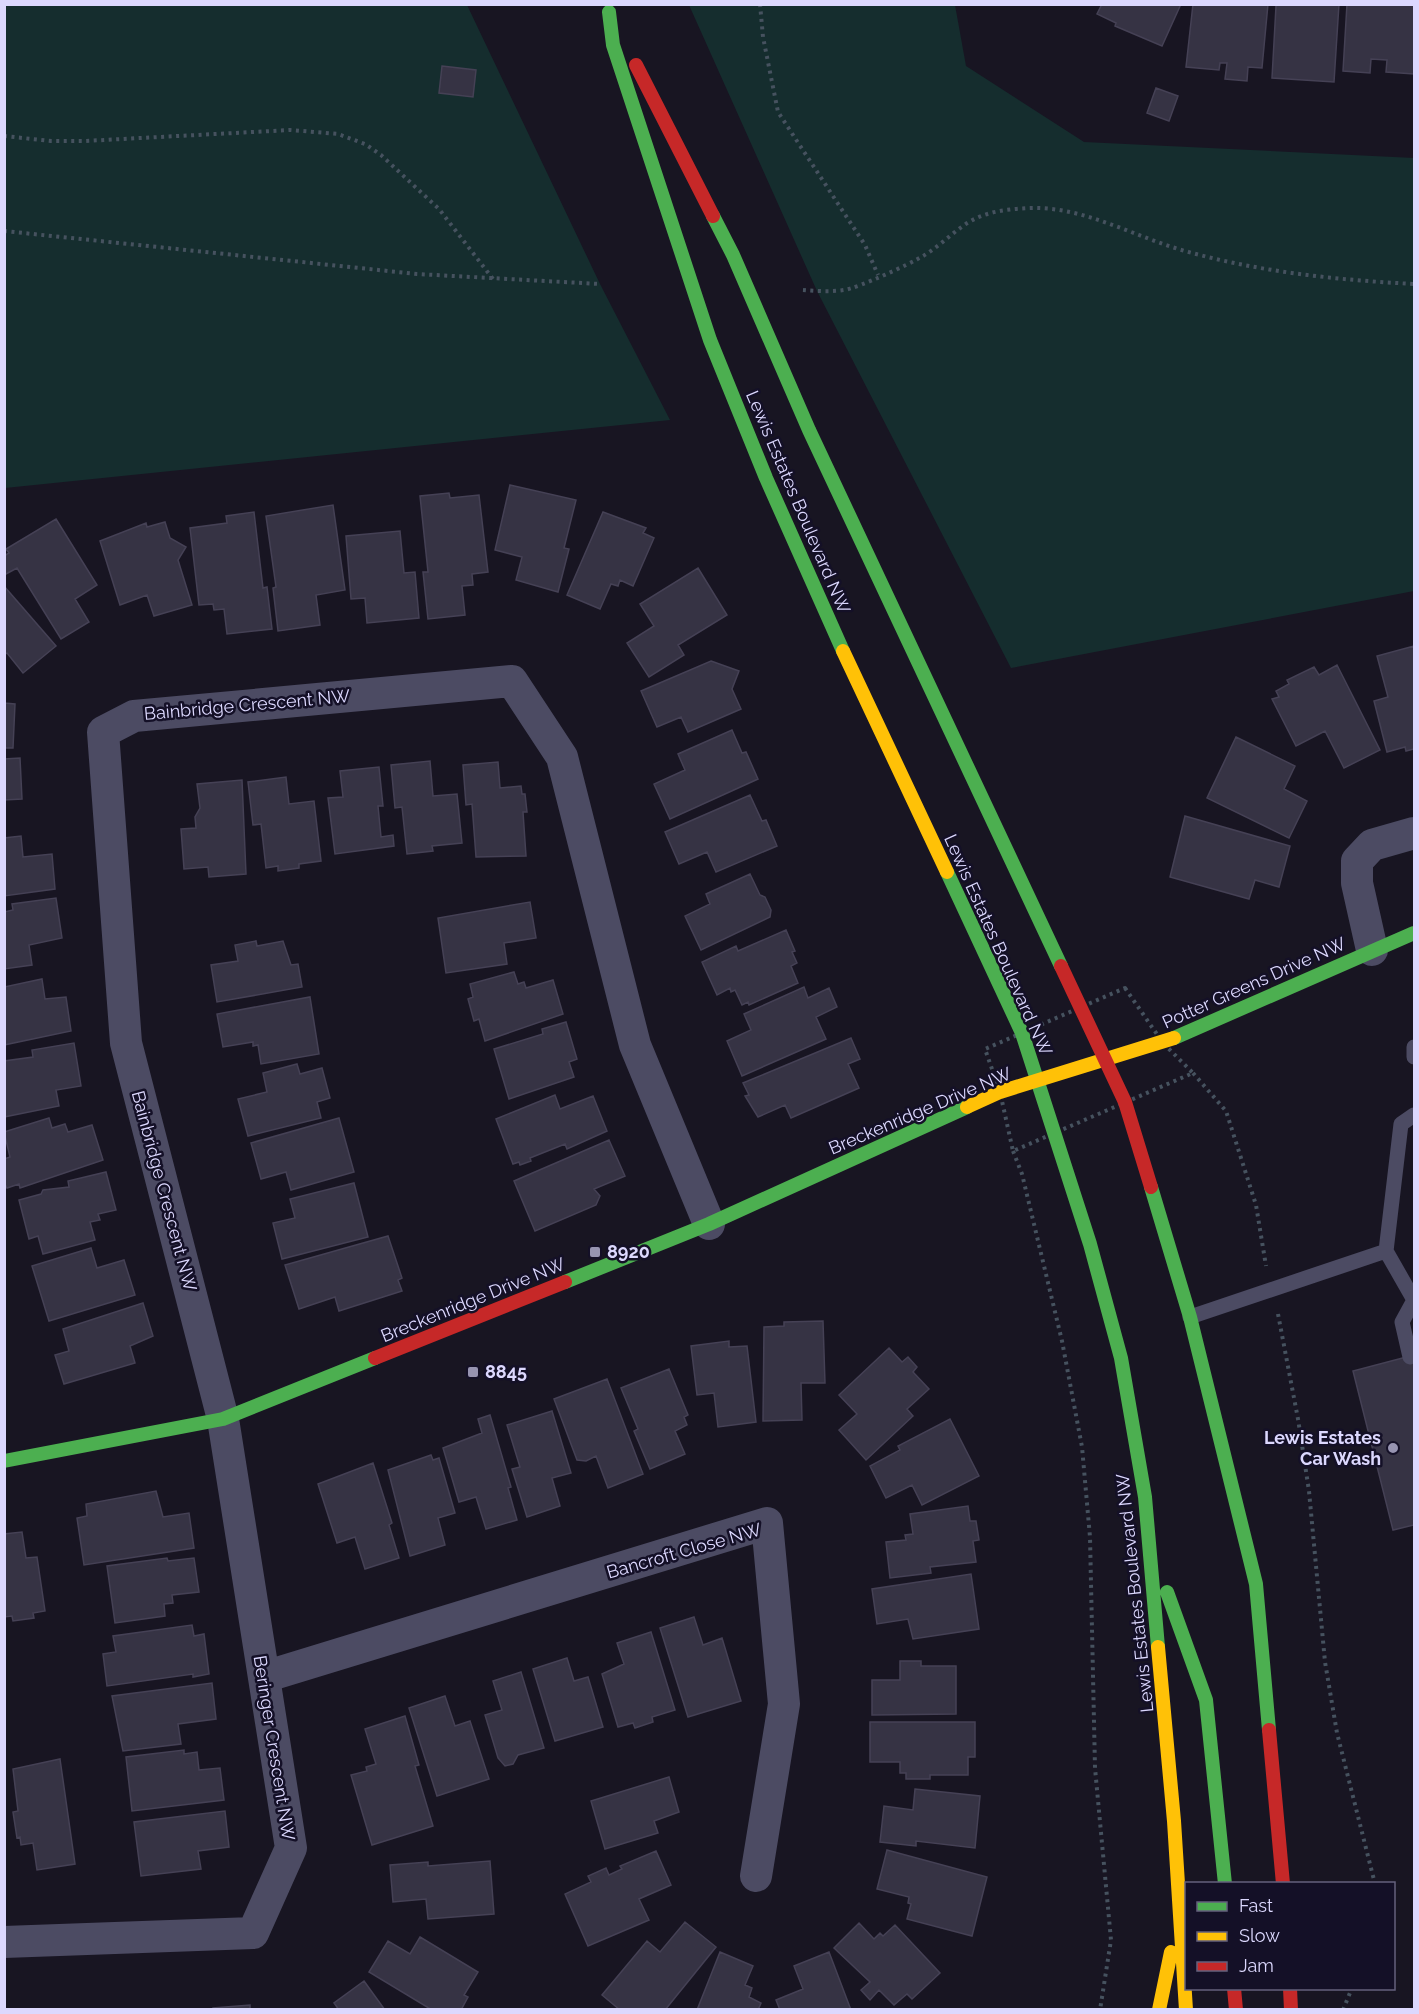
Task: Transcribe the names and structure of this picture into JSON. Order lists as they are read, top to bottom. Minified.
{"streets":{"main road":["Lewis Estates Boulevard NW","Potter Greens Drive NW","Breckenridge Drive NW"],"street":["Bainbridge Crescent NW","Bancroft Close NW","Beringer Crescent NW"]},"crossings":[["Lewis Estates Boulevard NW","Potter Greens Drive NW"],["Lewis Estates Boulevard NW","Breckenridge Drive NW"],["Bainbridge Crescent NW","Breckenridge Drive NW"],["Bainbridge Crescent NW","Beringer Crescent NW"],["Potter Greens Drive NW","Breckenridge Drive NW"],["Breckenridge Drive NW","Beringer Crescent NW"],["Bancroft Close NW","Beringer Crescent NW"]],"places":{"transit":["8920","8845"],"other":["Lewis Estates Car Wash"]},"legend":["Fast","Slow","Jam"]}
